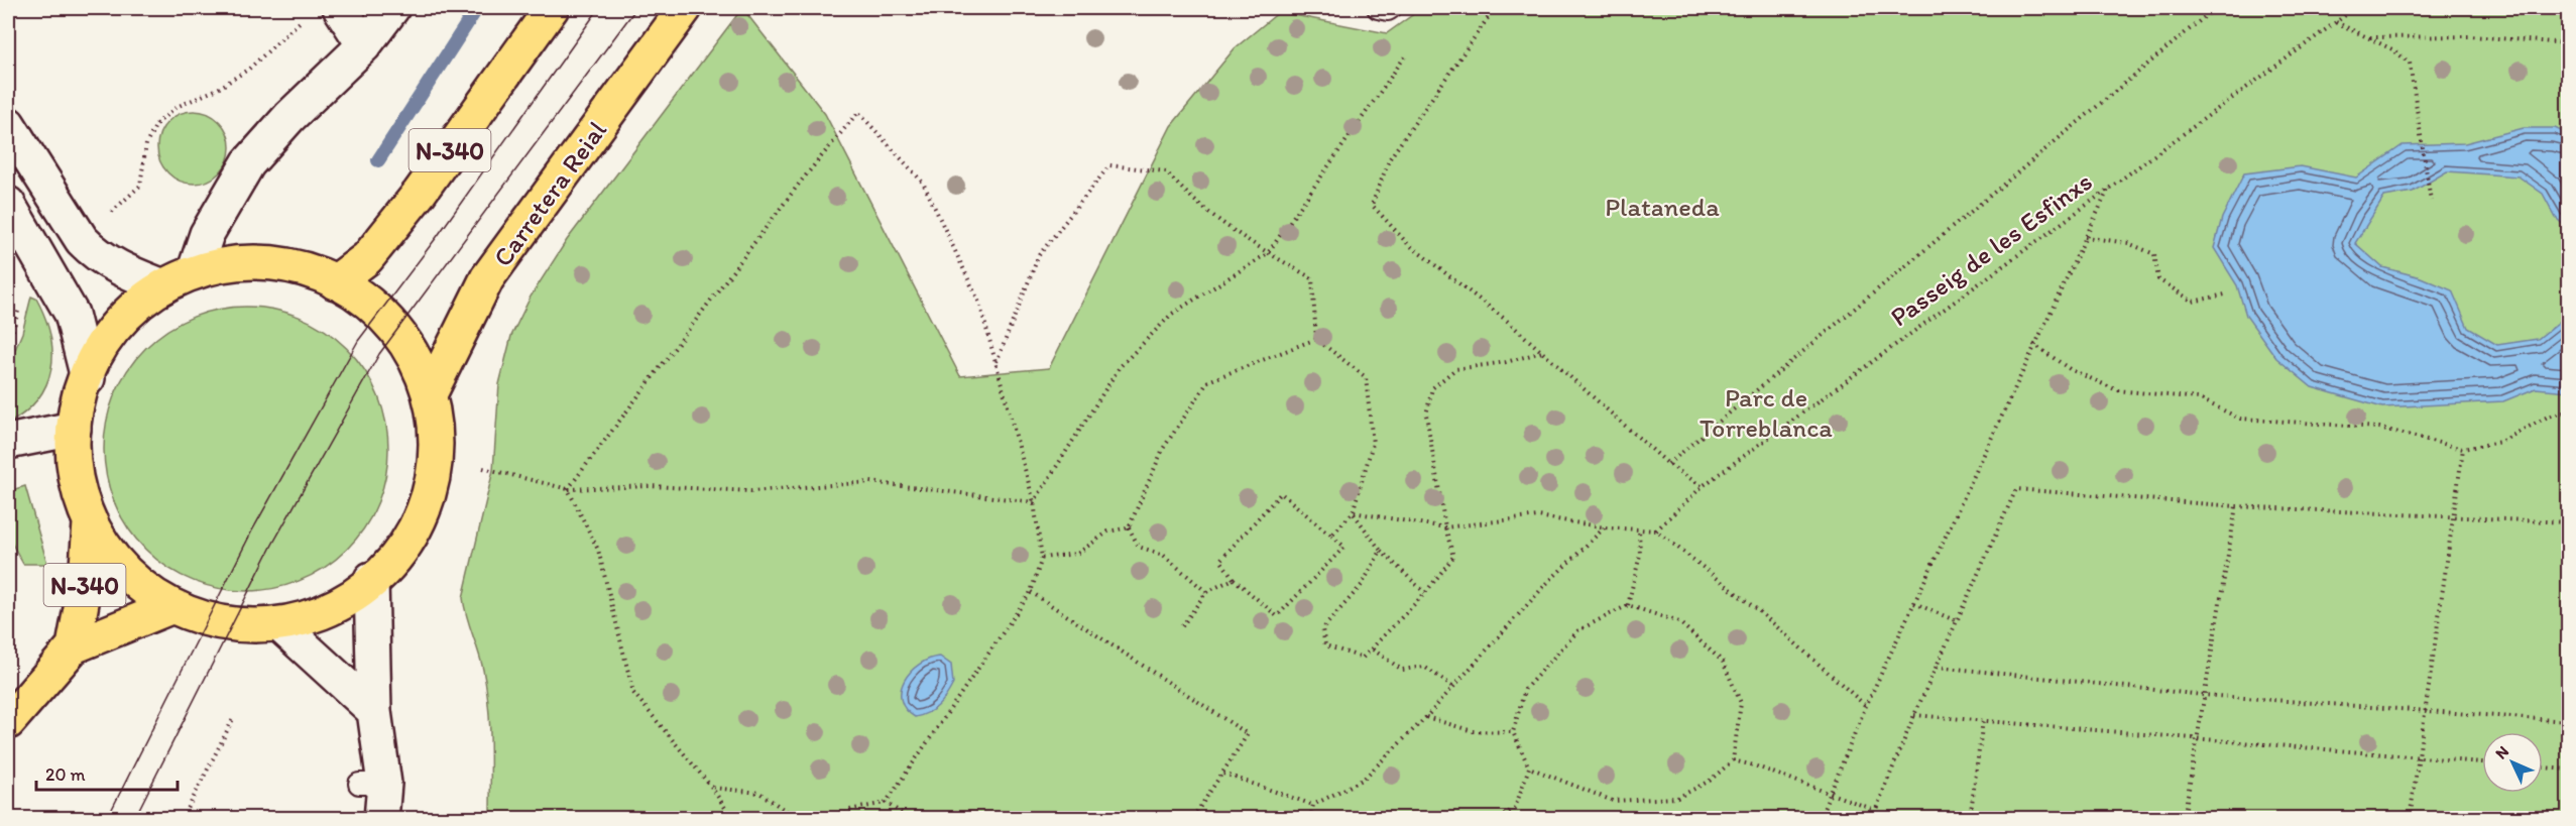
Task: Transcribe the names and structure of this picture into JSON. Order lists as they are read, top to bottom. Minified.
{"streets":{"main road":["N-340","Carretera Reial"],"path":["Passeig de les Esfinxs"]},"crossings":[["N-340","Carretera Reial"]],"parks":["Plataneda","Parc de Torreblanca"],"scale_bar":"20 m","north":"top left"}
